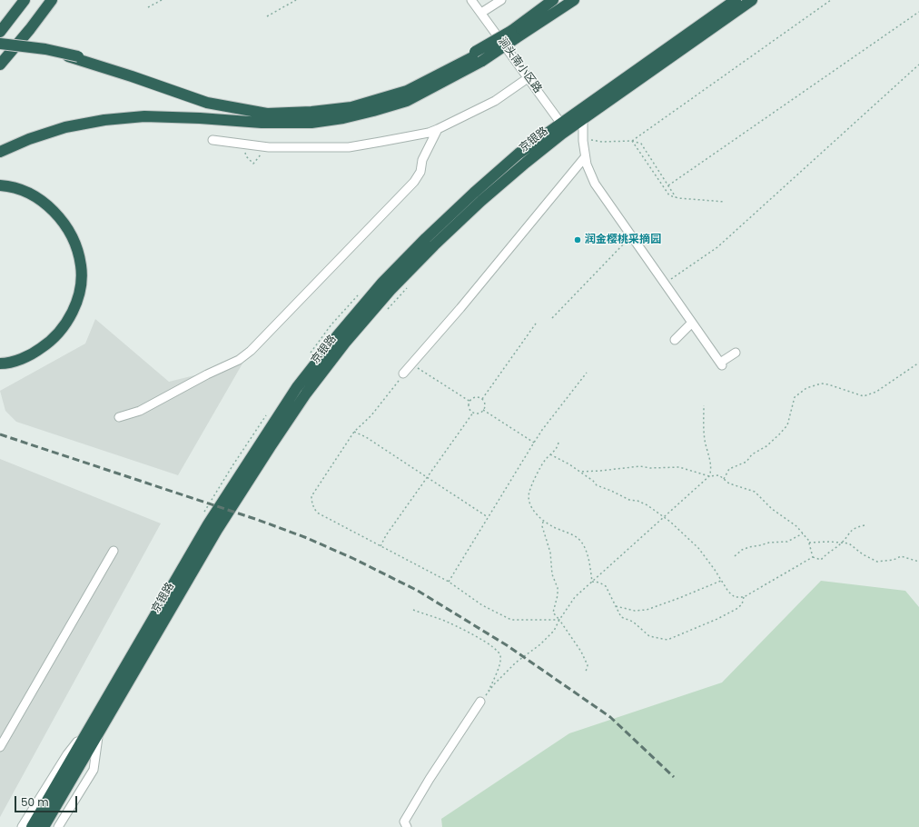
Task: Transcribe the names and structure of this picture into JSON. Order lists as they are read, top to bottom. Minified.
{"streets":{"highway":["京银路"],"street":["涧头南小区路"]},"crossings":[["涧头南小区路","京银路"]],"places":["润金樱桃采摘园"],"scale_bar":"50 m"}
